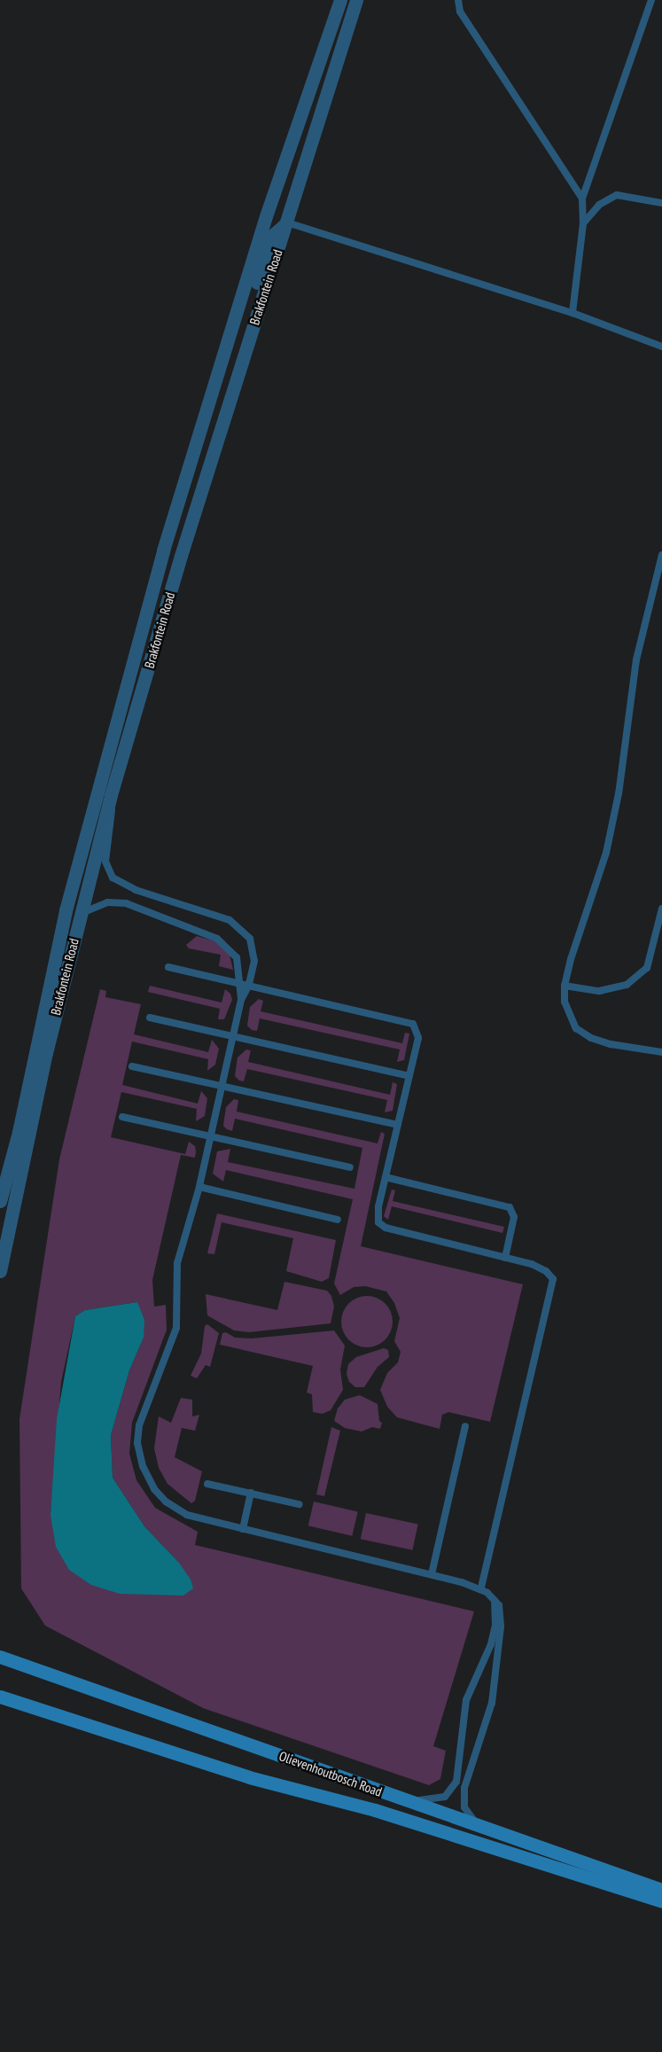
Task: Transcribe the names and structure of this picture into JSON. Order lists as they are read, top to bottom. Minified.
{"streets":{"main road":["Olievenhoutbosch Road"],"street":["Brakfontein Road"]}}
